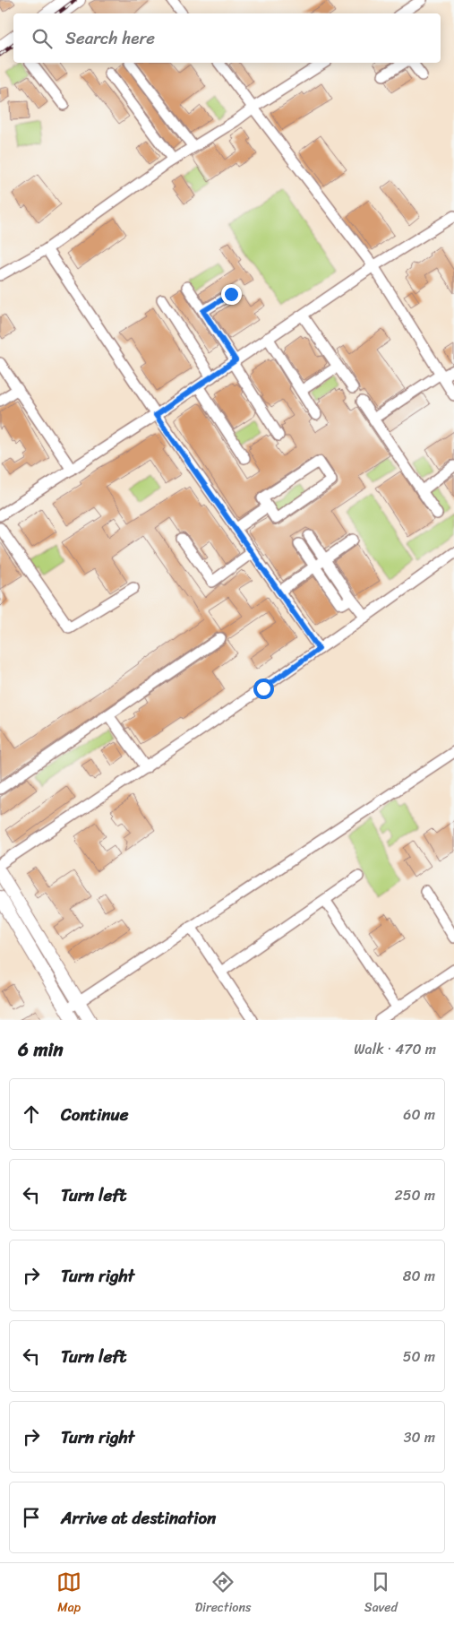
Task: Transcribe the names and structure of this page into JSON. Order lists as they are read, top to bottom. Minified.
{"page":{"search":"Search here","heading":["6 min","Walk · 470 m"],"list":[["Continue","60 m"],["Turn left","250 m"],["Turn right","80 m"],["Turn left","50 m"],["Turn right","30 m"],"Arrive at destination"],"nav":["Map","Directions","Saved"]}}
